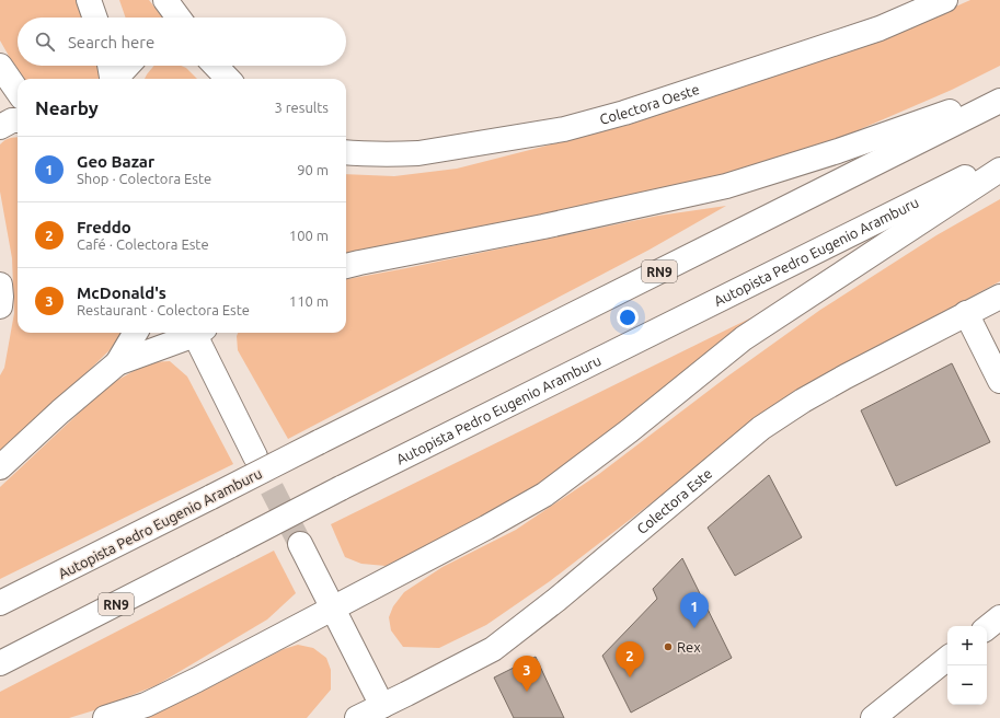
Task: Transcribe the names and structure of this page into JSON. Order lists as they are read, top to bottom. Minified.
{"streets":{"main road":["Colectora Oeste","Autopista Pedro Eugenio Aramburu","RN9","Colectora Este"]},"places":["Rex"],"page":{"search":"Search here","heading":["Nearby","3 results"],"list":[{"mark":"1","name":"Geo Bazar","note":"Shop · Colectora Este","value":"90 m"},{"mark":"2","name":"Freddo","note":"Café · Colectora Este","value":"100 m"},{"mark":"3","name":"McDonald's","note":"Restaurant · Colectora Este","value":"110 m"}],"pins":["1","2","3"],"map_buttons":["+","−"]}}
